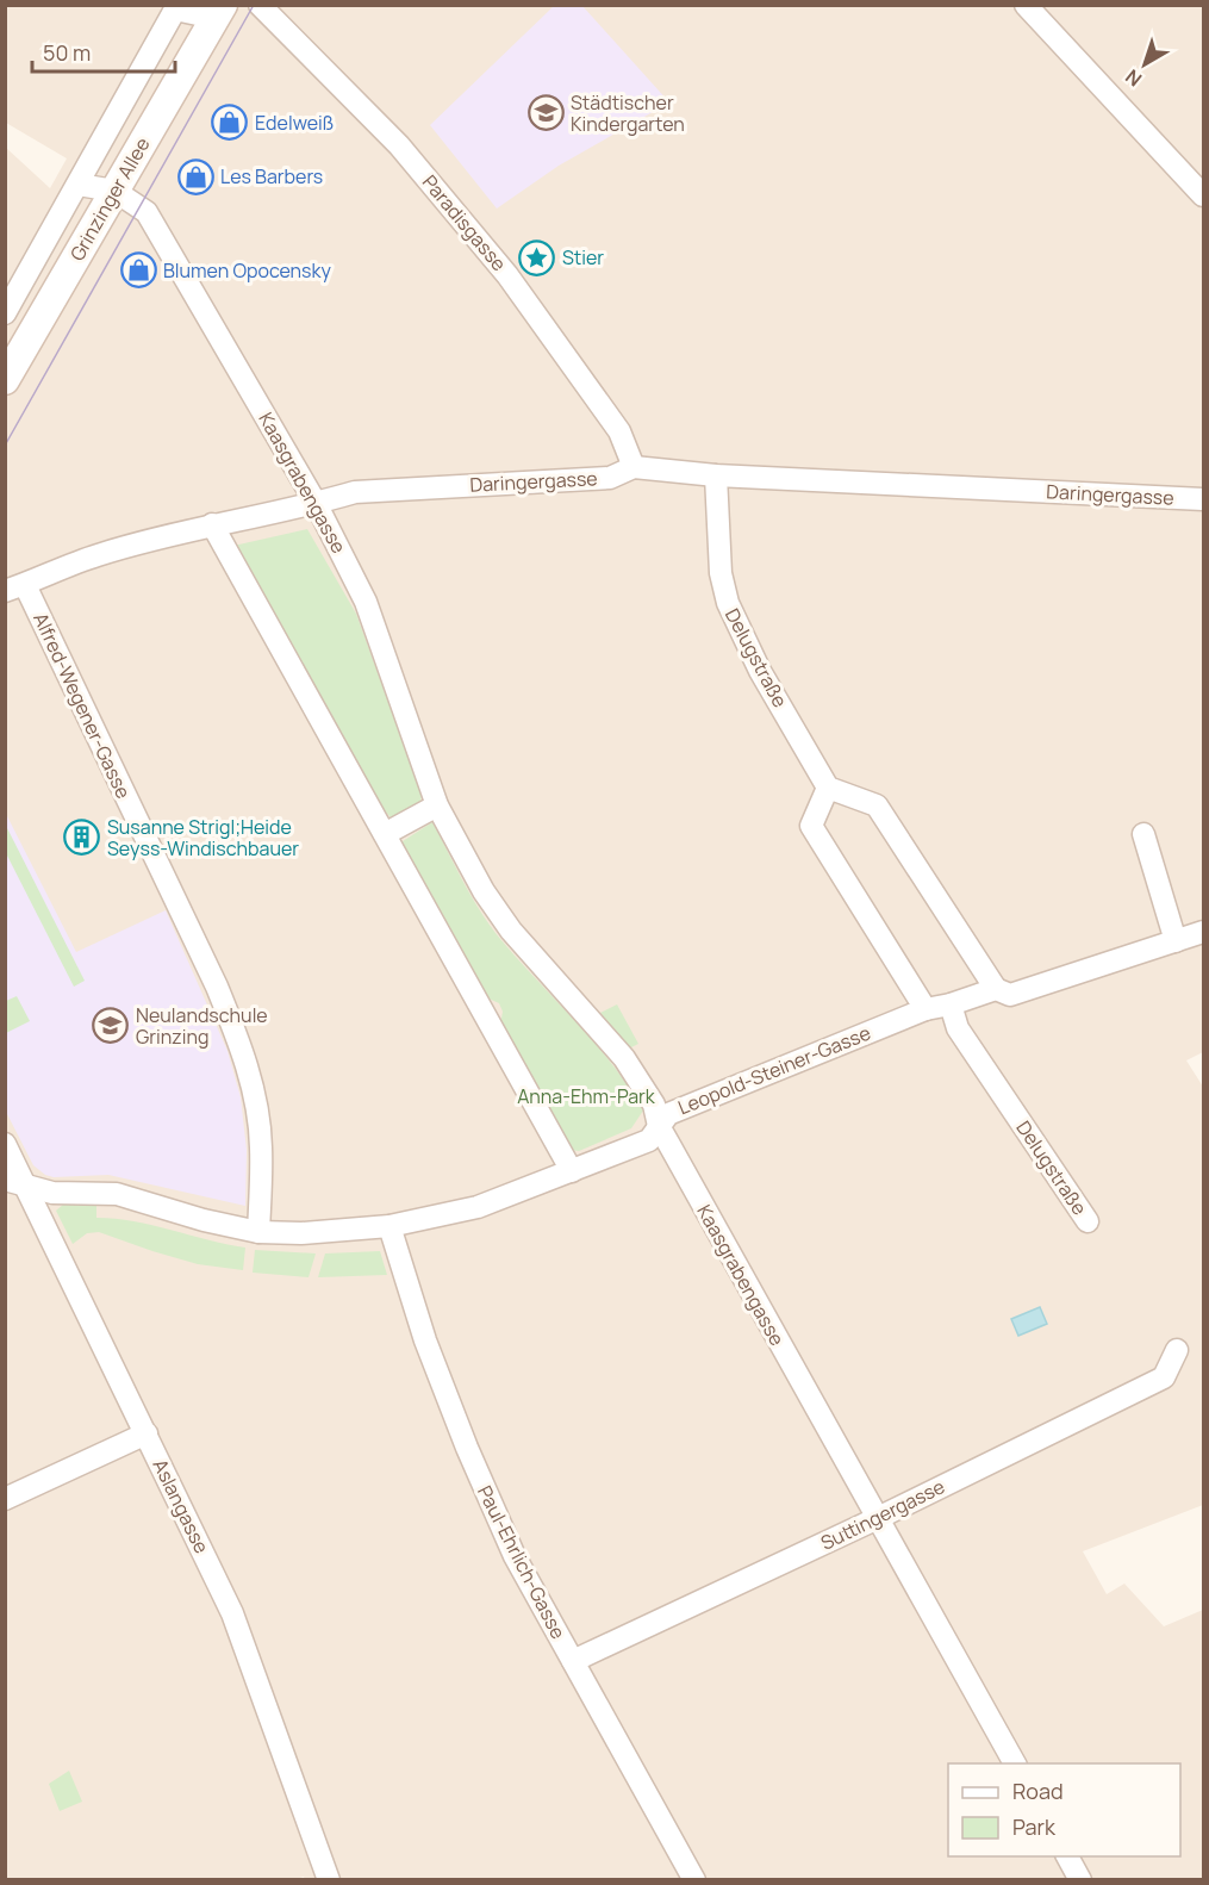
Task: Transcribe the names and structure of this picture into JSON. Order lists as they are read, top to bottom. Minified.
{"streets":{"street":["Grinzinger Allee","Paradisgasse","Daringergasse","Kaasgrabengasse","Delugstraße","Alfred-Wegener-Gasse","Leopold-Steiner-Gasse","Aslangasse","Suttingergasse","Paul-Ehrlich-Gasse"]},"crossings":[["Grinzinger Allee","Kaasgrabengasse"],["Paradisgasse","Daringergasse"],["Daringergasse","Kaasgrabengasse"],["Daringergasse","Delugstraße"],["Daringergasse","Alfred-Wegener-Gasse"],["Kaasgrabengasse","Leopold-Steiner-Gasse"],["Kaasgrabengasse","Suttingergasse"],["Delugstraße","Leopold-Steiner-Gasse"],["Alfred-Wegener-Gasse","Leopold-Steiner-Gasse"],["Leopold-Steiner-Gasse","Aslangasse"],["Leopold-Steiner-Gasse","Paul-Ehrlich-Gasse"],["Suttingergasse","Paul-Ehrlich-Gasse"]],"parks":["Anna-Ehm-Park"],"places":{"school or university":["Städtischer Kindergarten","Neulandschule Grinzing"],"shop":["Edelweiß","Les Barbers","Blumen Opocensky"],"place":["Stier"],"building":["Susanne Strigl;Heide Seyss-Windischbauer"]},"legend":["Road","Park"],"scale_bar":"50 m","north":"bottom left"}
